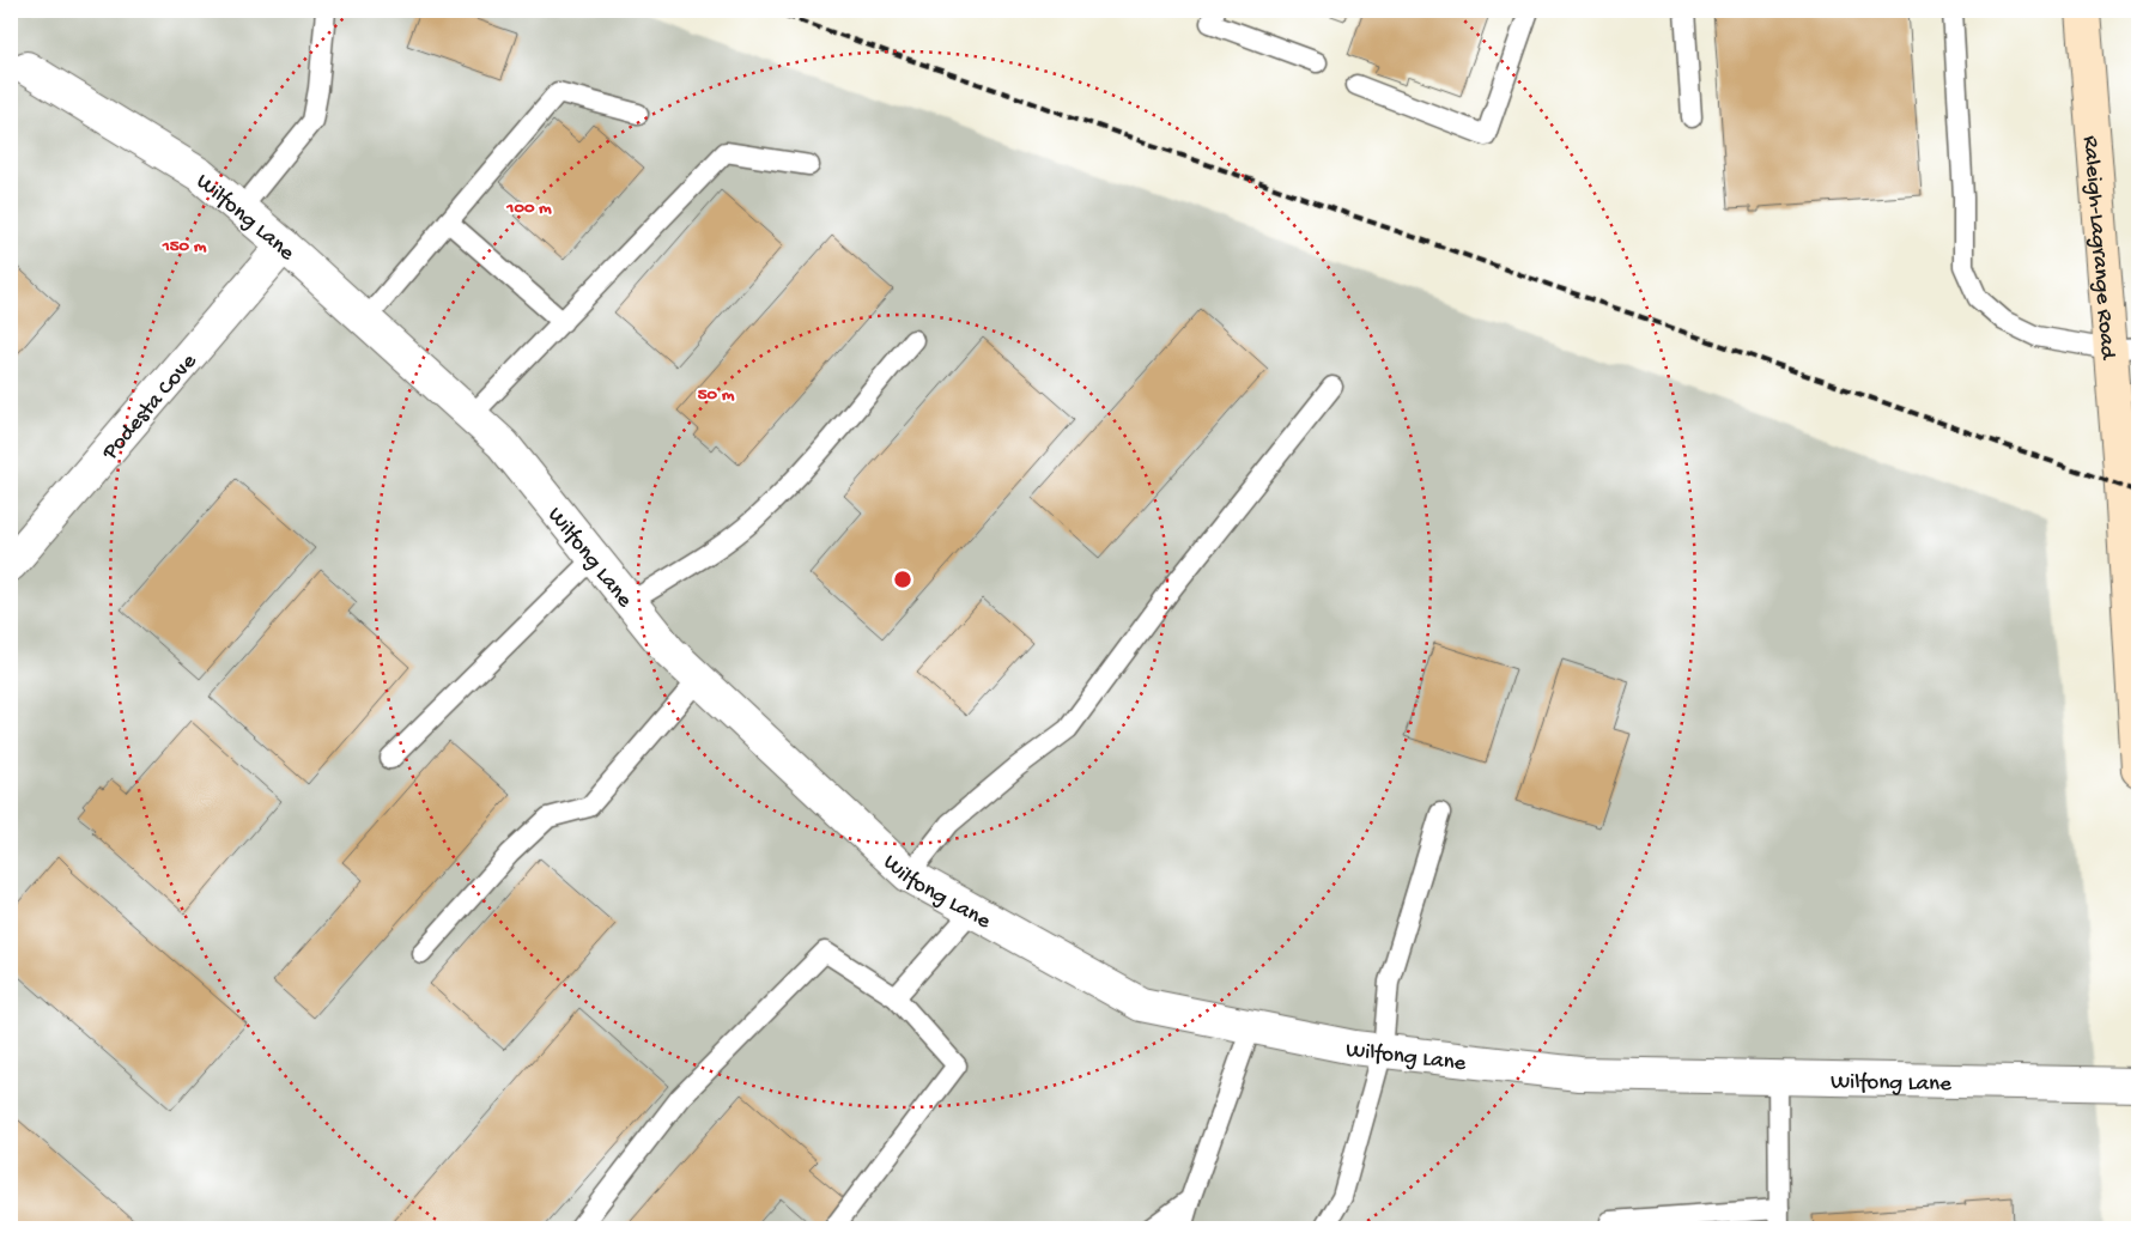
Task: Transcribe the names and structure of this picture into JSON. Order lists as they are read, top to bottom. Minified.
{"streets":{"main road":["Raleigh-Lagrange Road"],"street":["Wilfong Lane","Podesta Cove"]},"crossings":[["Wilfong Lane","Podesta Cove"]],"rings":["100 m","150 m","50 m"]}
